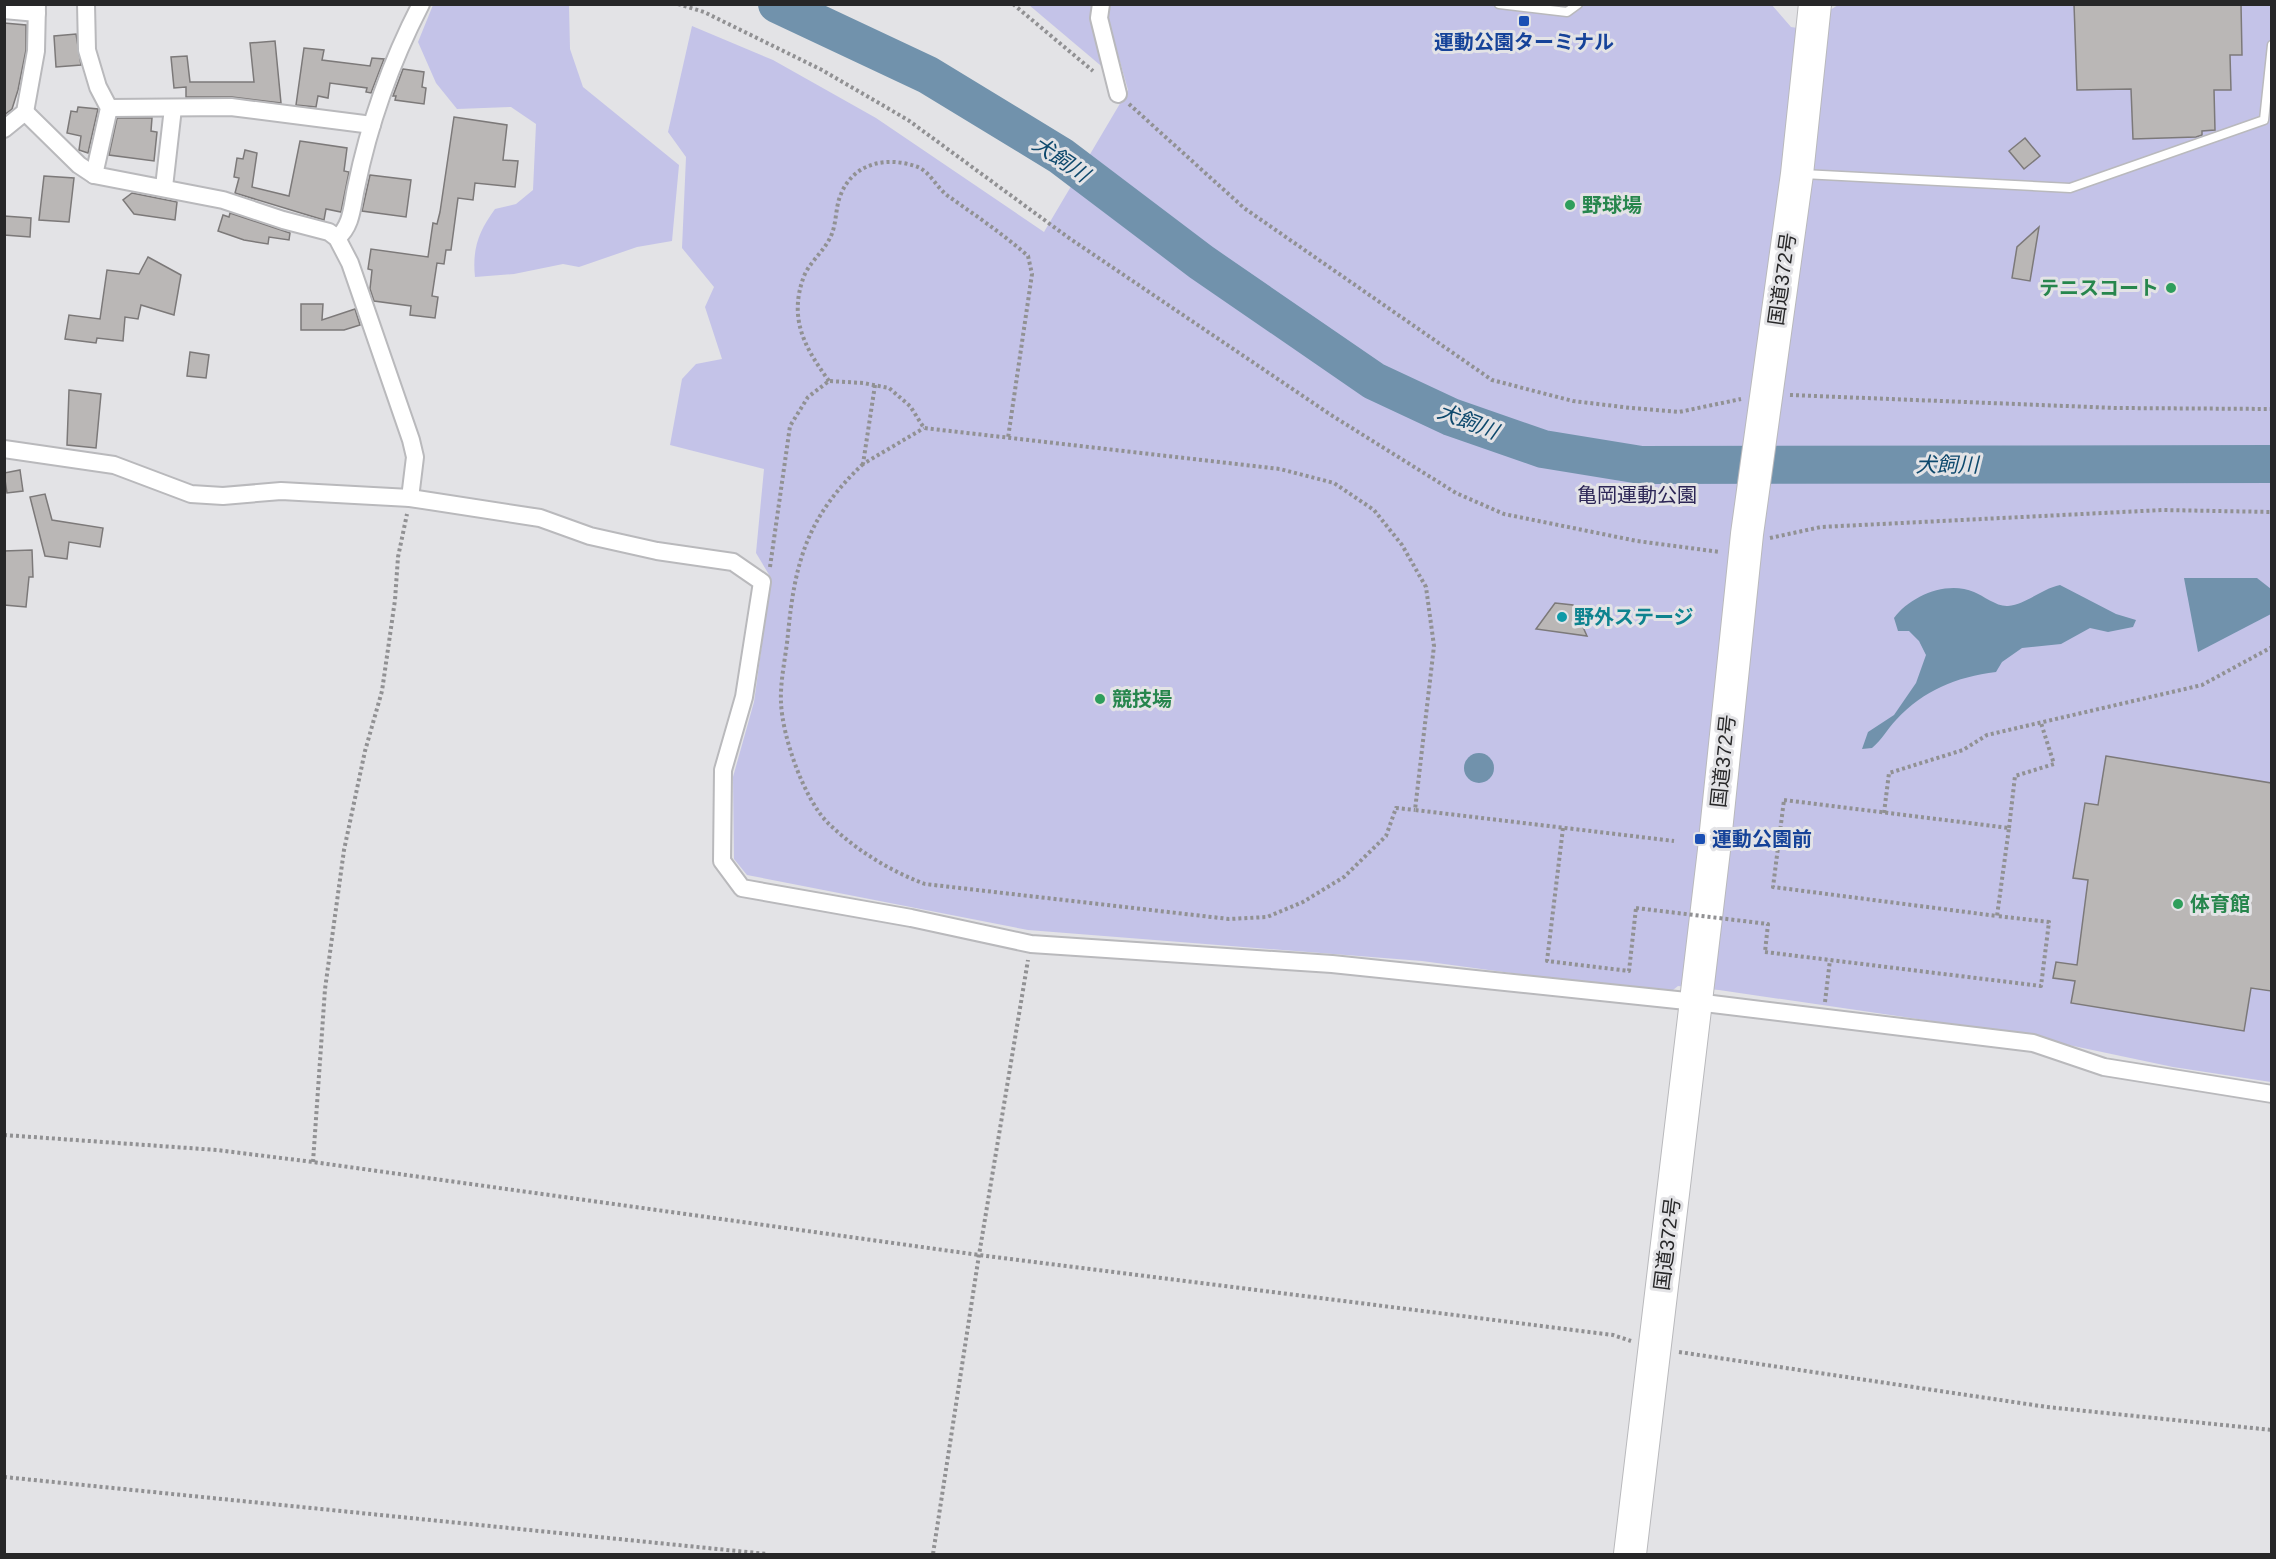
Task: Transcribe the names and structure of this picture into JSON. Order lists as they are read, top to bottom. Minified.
{"streets":{"highway":["国道372号"]},"water":["犬飼川"],"parks":["亀岡運動公園"],"places":{"transit":["運動公園ターミナル","運動公園前"],"other":["野球場","テニスコート","野外ステージ","競技場","体育館"]}}
